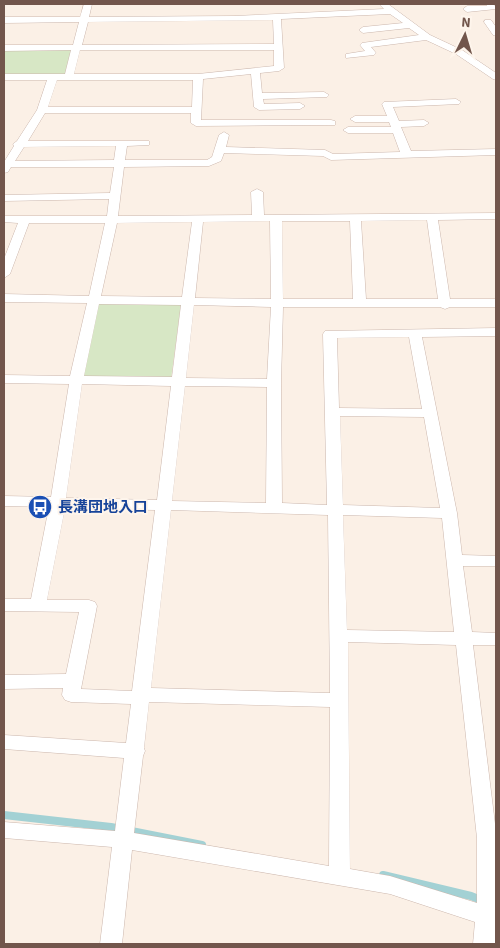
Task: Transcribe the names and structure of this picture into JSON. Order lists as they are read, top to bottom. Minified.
{"places":{"bus stop":["長溝団地入口"]},"north":"top"}
